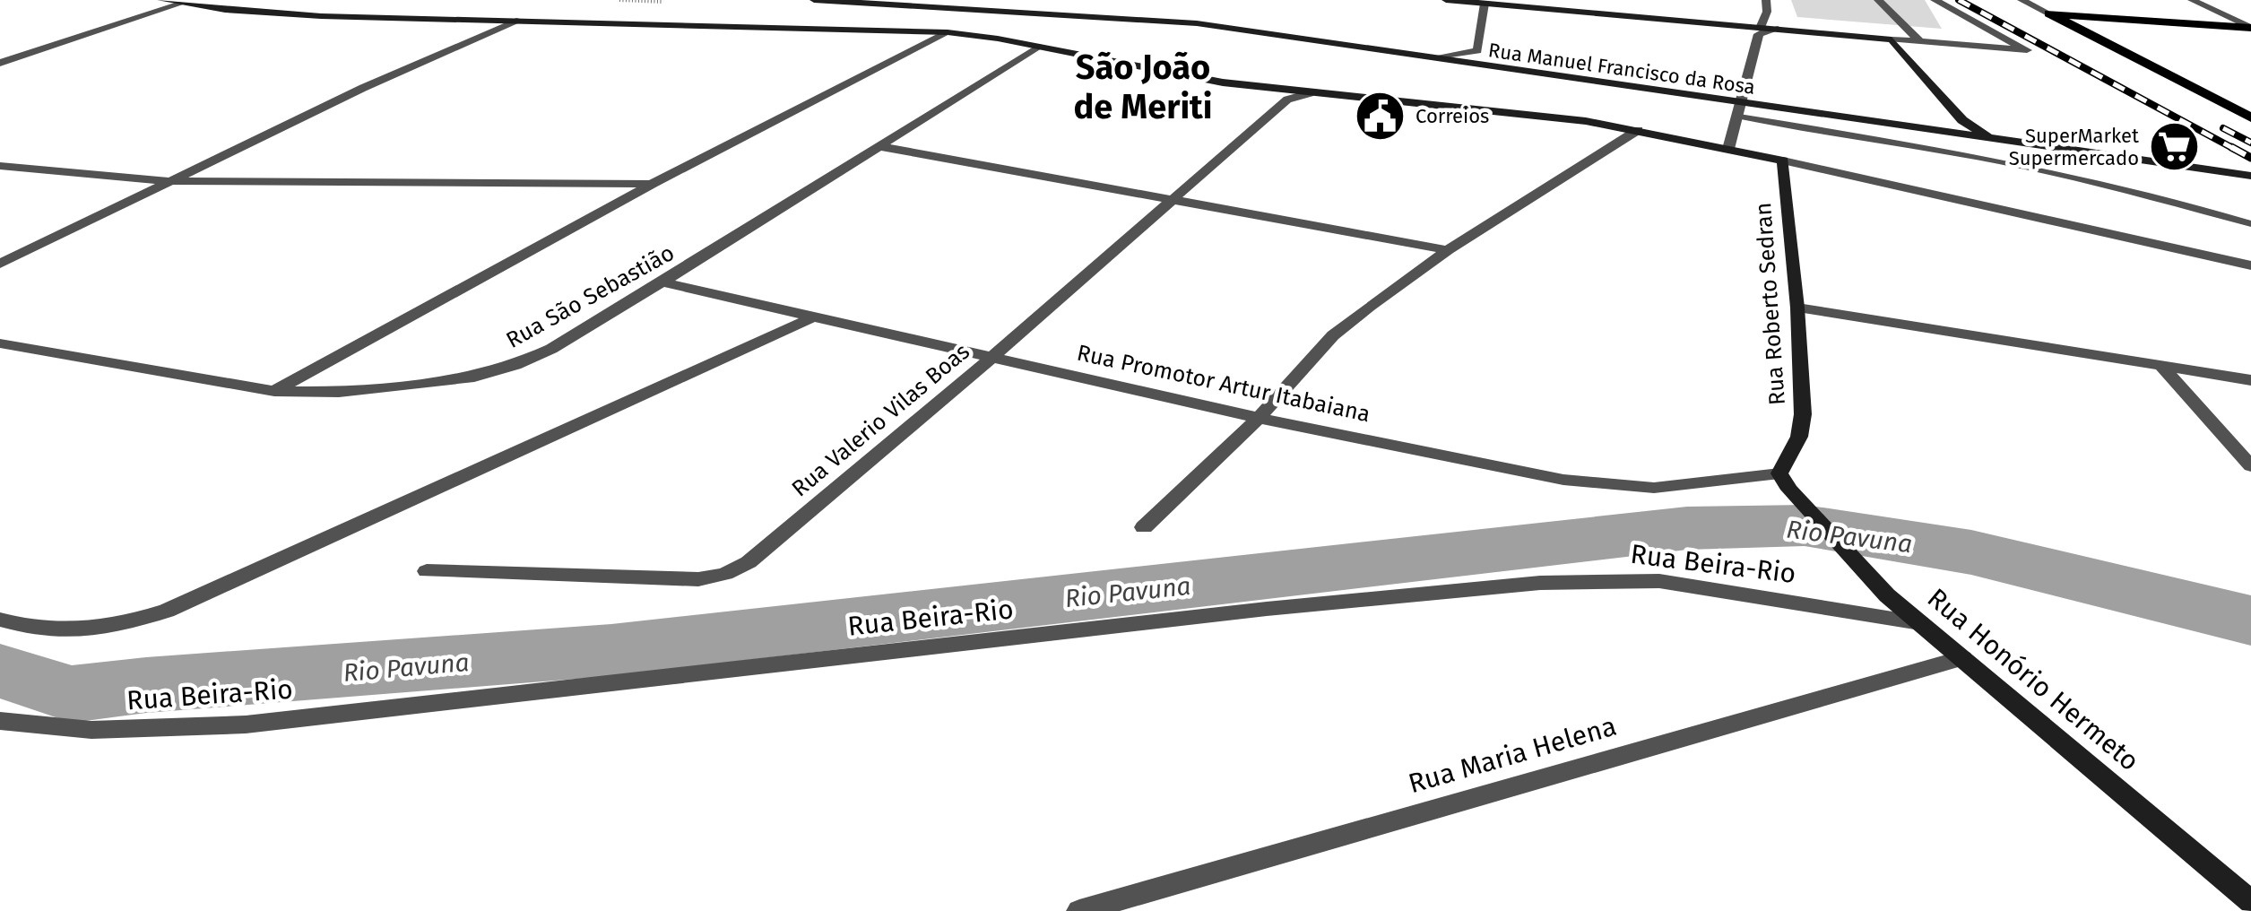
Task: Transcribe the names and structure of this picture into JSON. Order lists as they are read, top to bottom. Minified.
{"streets":{"main road":["Rua Manuel Francisco da Rosa","Rua Roberto Sedran","Rua Honório Hermeto"],"street":["Rua São Sebastião","Rua Promotor Artur Itabaiana","Rua Valerio Vilas Boas","Rua Beira-Rio","Rua Maria Helena"]},"crossings":[["Rua São Sebastião","Rua Promotor Artur Itabaiana"],["Rua Roberto Sedran","Rua Promotor Artur Itabaiana"],["Rua Roberto Sedran","Rua Honório Hermeto"],["Rua Promotor Artur Itabaiana","Rua Valerio Vilas Boas"],["Rua Promotor Artur Itabaiana","Rua Honório Hermeto"],["Rua Beira-Rio","Rua Honório Hermeto"],["Rua Honório Hermeto","Rua Maria Helena"]],"districts":["São João de Meriti"],"water":["Rio Pavuna"],"places":{"public building":["Correios"],"supermarket":["SuperMarket Supermercado"]}}
